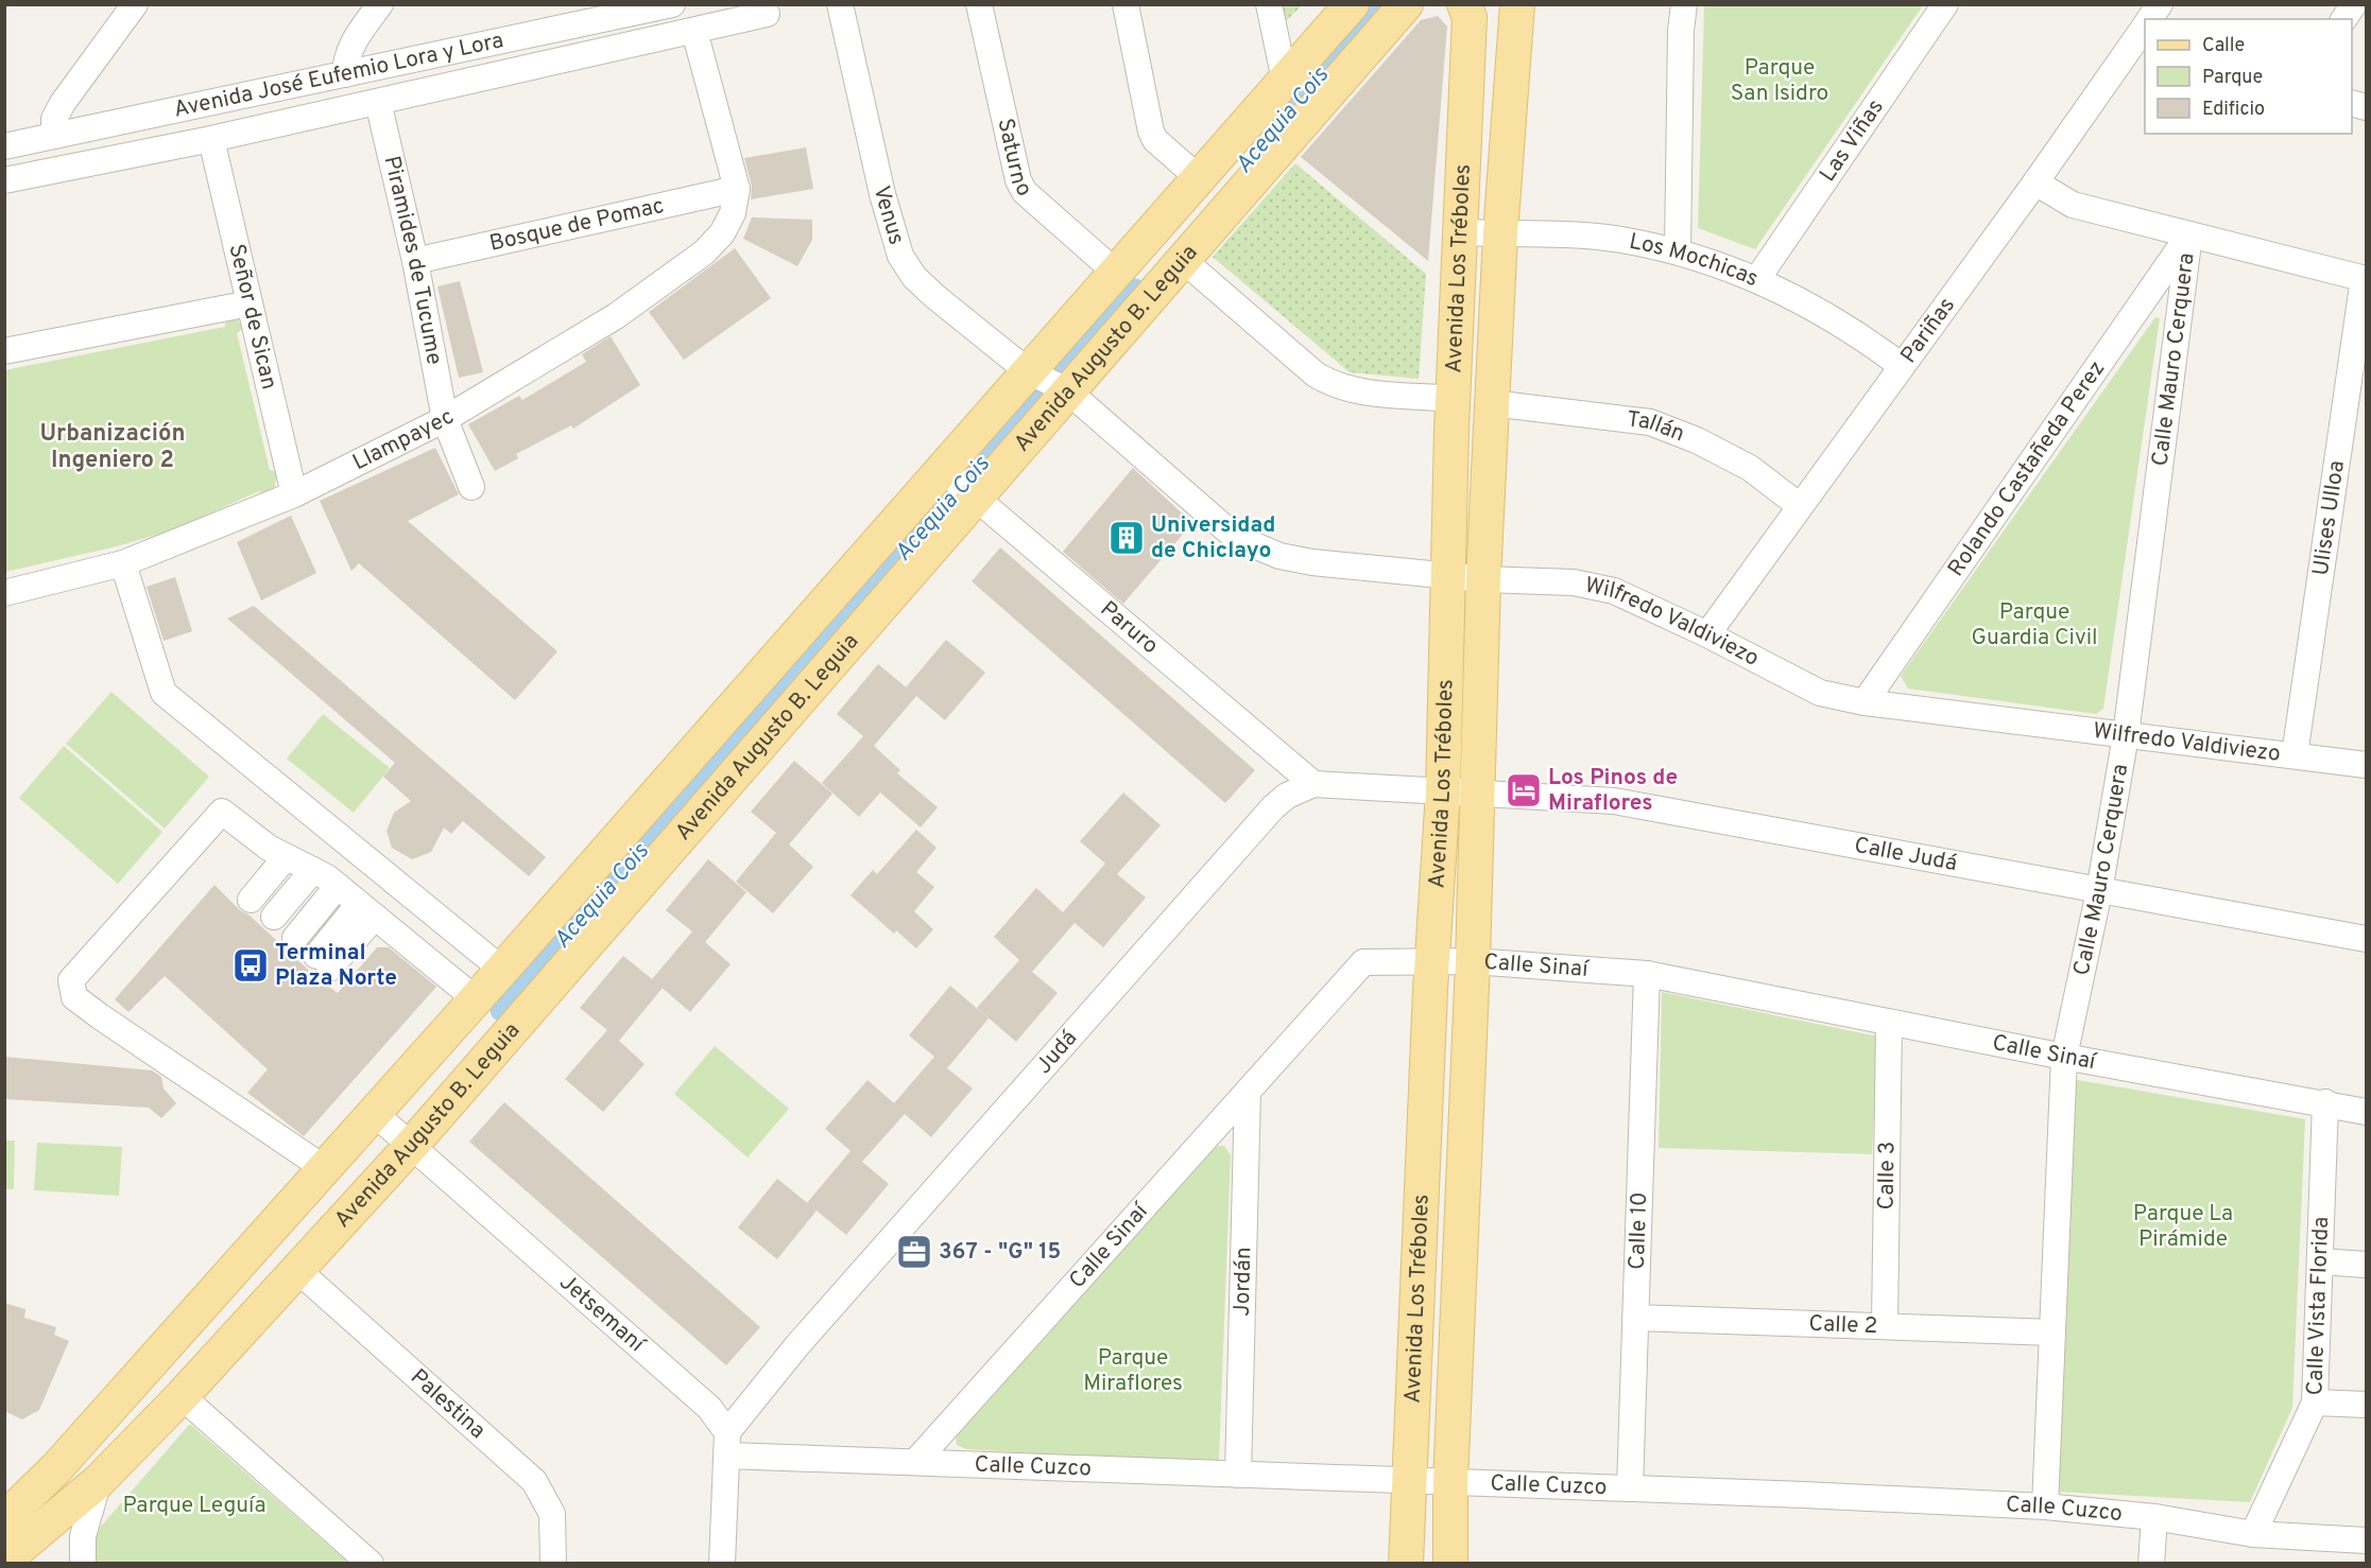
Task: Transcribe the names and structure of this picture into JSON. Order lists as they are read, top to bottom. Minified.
{"streets":{"main road":["Avenida Los Tréboles","Avenida Augusto B. Leguia"],"street":["Avenida José Eufemio Lora y Lora","Las Viñas","Saturno","Venus","Bosque de Pomac","Piramides de Tucume","Los Mochicas","Señor de Sican","Pariñas","Calle Mauro Cerquera","Tallán","Llampayec","Rolando Castañeda Perez","Ulises Ulloa","Wilfredo Valdiviezo","Paruro","Calle Judá","Calle Sinaí","Judá","Calle 3","Calle 10","Jordán","Calle Vista Florida","Jetsemaní","Calle 2","Palestina","Calle Cuzco"]},"crossings":[["Las Viñas","Los Mochicas"],["Saturno","Avenida Augusto B. Leguia"],["Venus","Avenida Augusto B. Leguia"],["Venus","Wilfredo Valdiviezo"],["Bosque de Pomac","Piramides de Tucume"],["Bosque de Pomac","Llampayec"],["Piramides de Tucume","Llampayec"],["Los Mochicas","Avenida Los Tréboles"],["Los Mochicas","Pariñas"],["Avenida Los Tréboles","Tallán"],["Avenida Los Tréboles","Wilfredo Valdiviezo"],["Avenida Los Tréboles","Calle Judá"],["Avenida Los Tréboles","Calle Sinaí"],["Avenida Los Tréboles","Judá"],["Avenida Los Tréboles","Calle Cuzco"],["Señor de Sican","Llampayec"],["Pariñas","Tallán"],["Pariñas","Wilfredo Valdiviezo"],["Avenida Augusto B. Leguia","Wilfredo Valdiviezo"],["Avenida Augusto B. Leguia","Paruro"],["Avenida Augusto B. Leguia","Jetsemaní"],["Avenida Augusto B. Leguia","Palestina"],["Calle Mauro Cerquera","Rolando Castañeda Perez"],["Calle Mauro Cerquera","Wilfredo Valdiviezo"],["Calle Mauro Cerquera","Calle Judá"],["Calle Mauro Cerquera","Calle Sinaí"],["Calle Mauro Cerquera","Calle 2"],["Calle Mauro Cerquera","Calle Cuzco"],["Rolando Castañeda Perez","Wilfredo Valdiviezo"],["Ulises Ulloa","Wilfredo Valdiviezo"],["Paruro","Judá"],["Calle Judá","Judá"],["Calle Sinaí","Calle 3"],["Calle Sinaí","Calle 10"],["Calle Sinaí","Jordán"],["Calle Sinaí","Calle Vista Florida"],["Calle Sinaí","Calle Cuzco"],["Judá","Jetsemaní"],["Judá","Calle Cuzco"],["Calle 3","Calle 2"],["Calle 10","Calle 2"],["Calle 10","Calle Cuzco"],["Jordán","Calle Cuzco"],["Calle Vista Florida","Calle Cuzco"],["Jetsemaní","Calle Cuzco"]],"districts":["Urbanización Ingeniero 2"],"water":["Acequia Cois"],"parks":["Parque San Isidro","Parque Guardia Civil","Parque La Pirámide","Parque Miraflores","Parque Leguía"],"places":{"building":["Universidad de Chiclayo"],"hotel":["Los Pinos de Miraflores"],"bus stop":["Terminal Plaza Norte"],"office":["367 - \"G\" 15"]},"legend":["Calle","Parque","Edificio"]}
